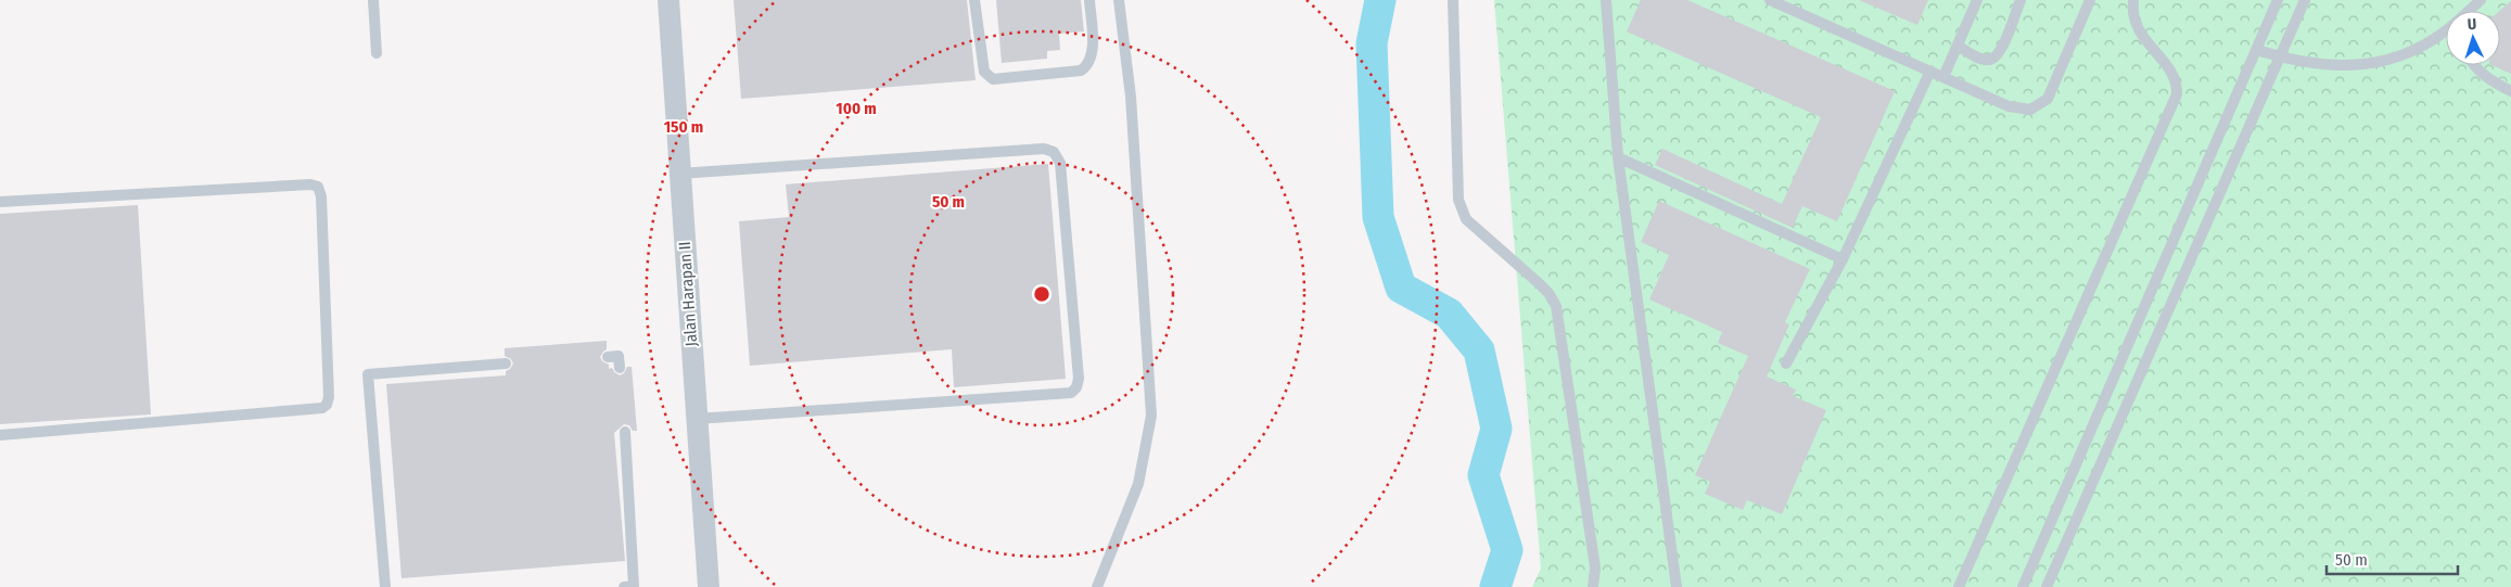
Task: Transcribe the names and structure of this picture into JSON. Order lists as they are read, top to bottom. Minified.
{"streets":{"street":["Jalan Harapan II"]},"scale_bar":"50 m","north":"top","rings":["100 m","150 m","50 m"]}
